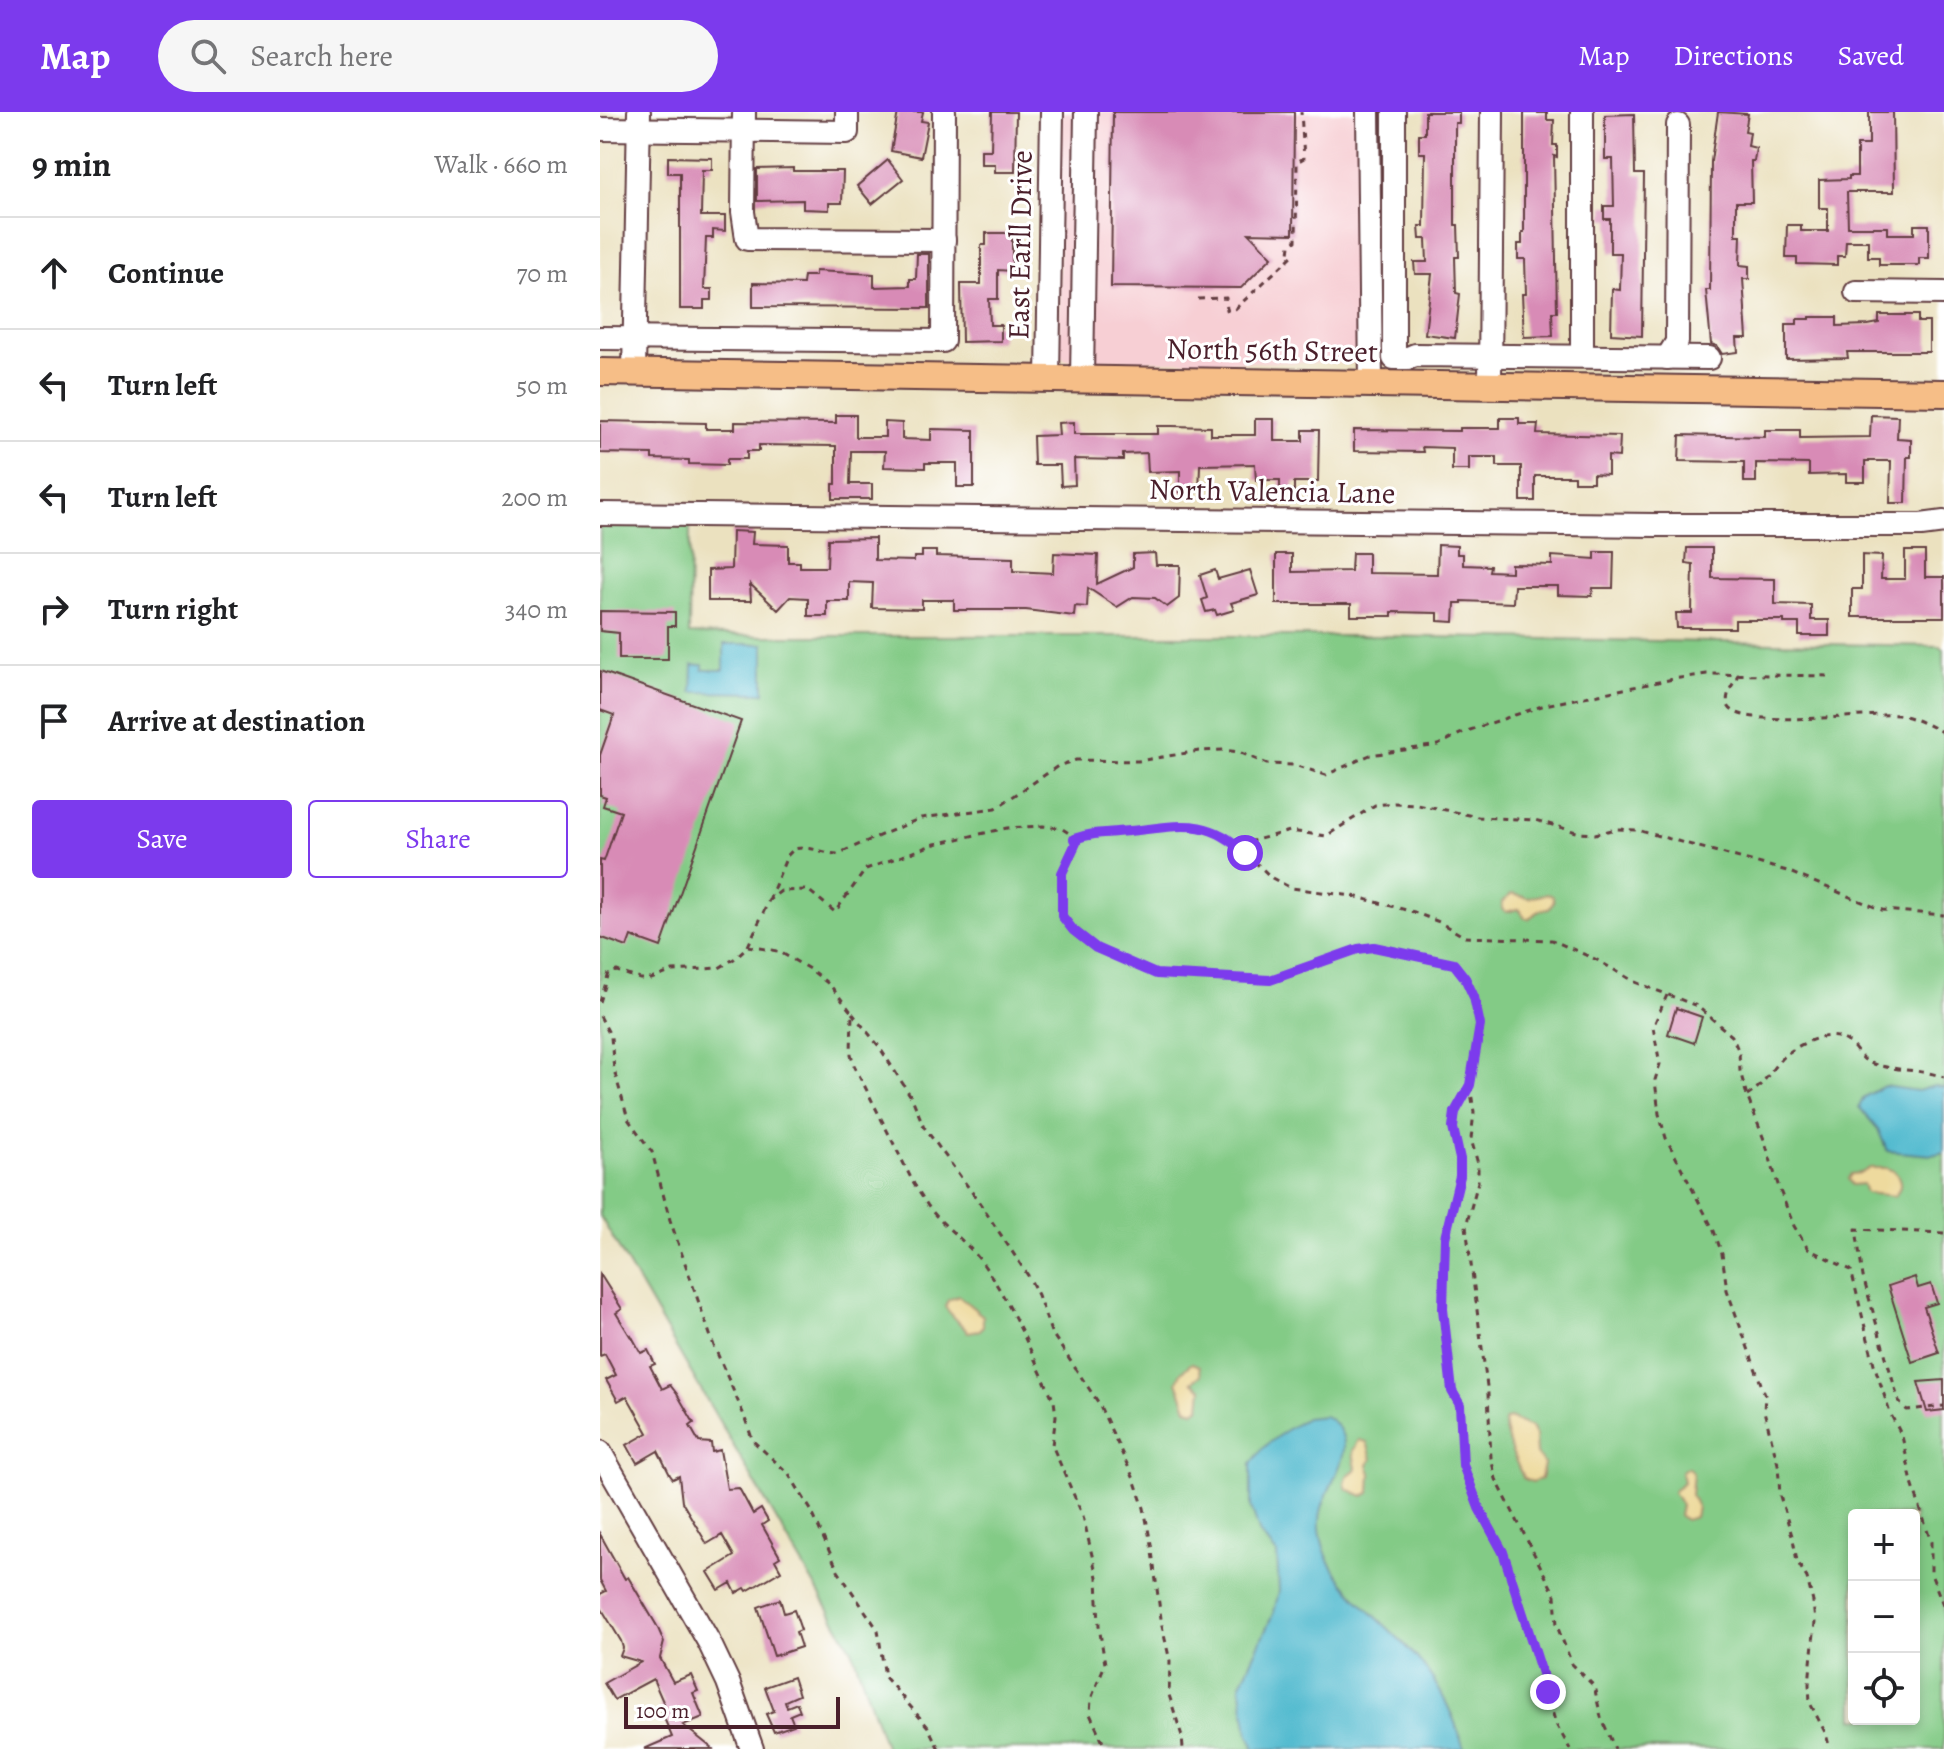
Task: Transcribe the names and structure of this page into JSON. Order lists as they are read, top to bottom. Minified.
{"streets":{"main road":["North 56th Street"],"street":["East Earll Drive","North Valencia Lane"]},"crossings":[["East Earll Drive","North 56th Street"]],"scale_bar":"100 m","page":{"header":"Map","search":"Search here","nav":["Map","Directions","Saved"],"heading":["9 min","Walk · 660 m"],"list":[["Continue","70 m"],["Turn left","50 m"],["Turn left","200 m"],["Turn right","340 m"],"Arrive at destination"],"buttons":["Save","Share"],"map_buttons":["+","−"],"scale":"100 m"}}
